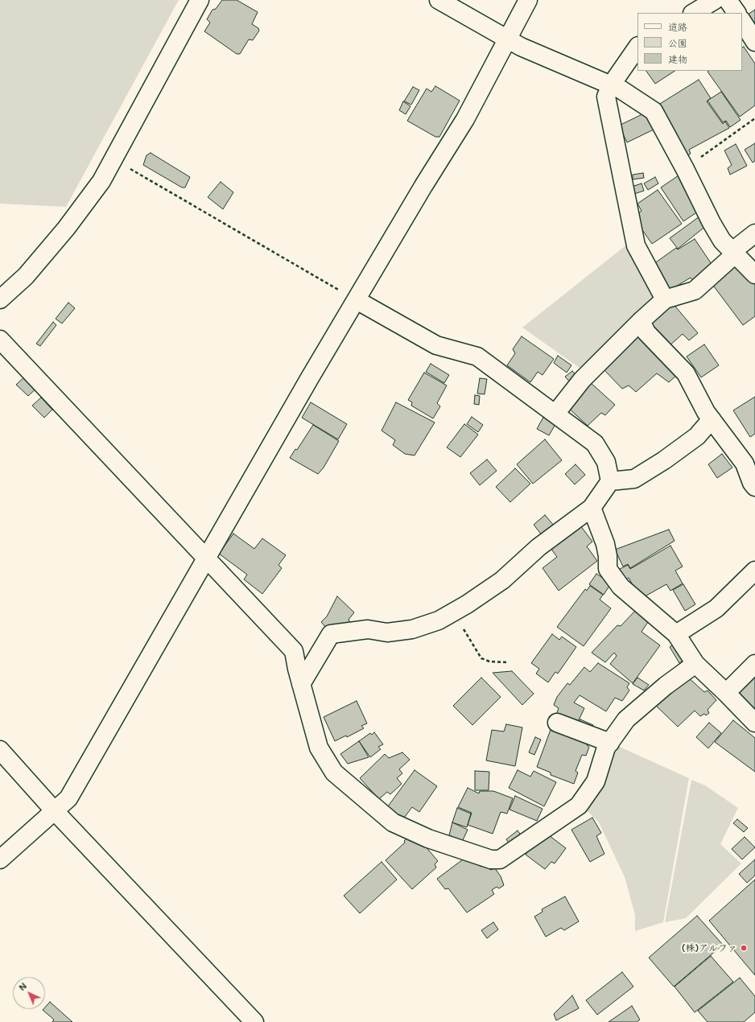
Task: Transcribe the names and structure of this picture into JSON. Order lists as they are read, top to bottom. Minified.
{"places":["(株)アルファ"],"legend":["道路","公園","建物"],"north":"top left"}
